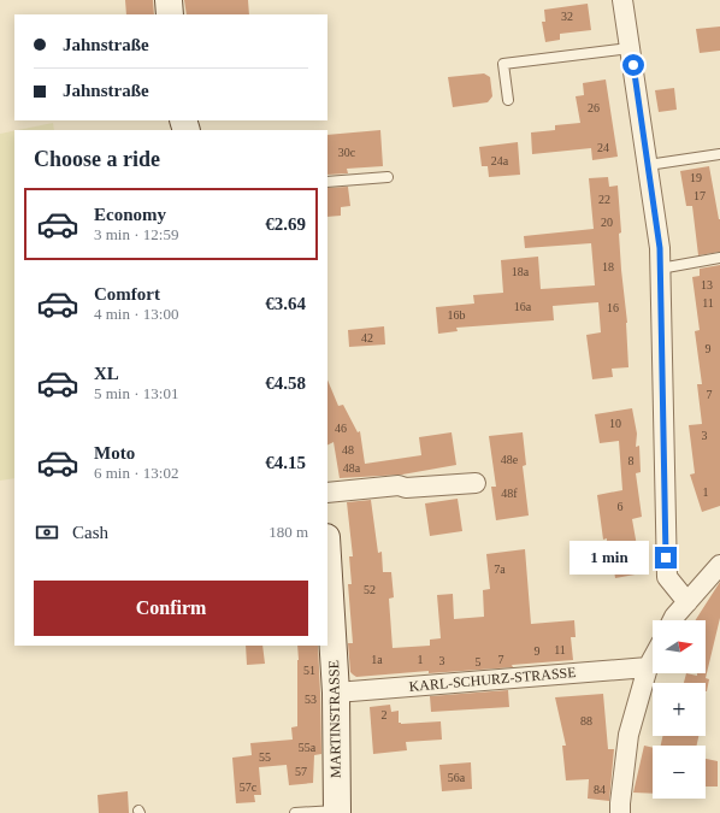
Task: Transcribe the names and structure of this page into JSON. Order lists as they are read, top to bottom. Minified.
{"streets":{"street":["KARL-SCHURZ-STRASSE","MARTINSTRASSE"]},"crossings":[["KARL-SCHURZ-STRASSE","MARTINSTRASSE"]],"house_numbers":["32","26","24","30c","24a","19","17","22","20","18","18a","13","11","16a","16","16b","42","9","7","10","46","3","48","48e","8","48a","1","48f","6","7a","52","11","9","1a","1","7","3","5","51","53","2","88","55a","55","57","56a","57c","84"],"north":"right","page":{"banner":["Jahnstraße","Jahnstraße"],"heading":"Choose a ride","list":[{"name":"Economy","note":"3 min · 12:59","value":"€2.69"},{"name":"Comfort","note":"4 min · 13:00","value":"€3.64"},{"name":"XL","note":"5 min · 13:01","value":"€4.58"},{"name":"Moto","note":"6 min · 13:02","value":"€4.15"}],"pay":["Cash","180 m"],"bubble":"1 min","buttons":"Confirm","map_buttons":["+","−"]}}
